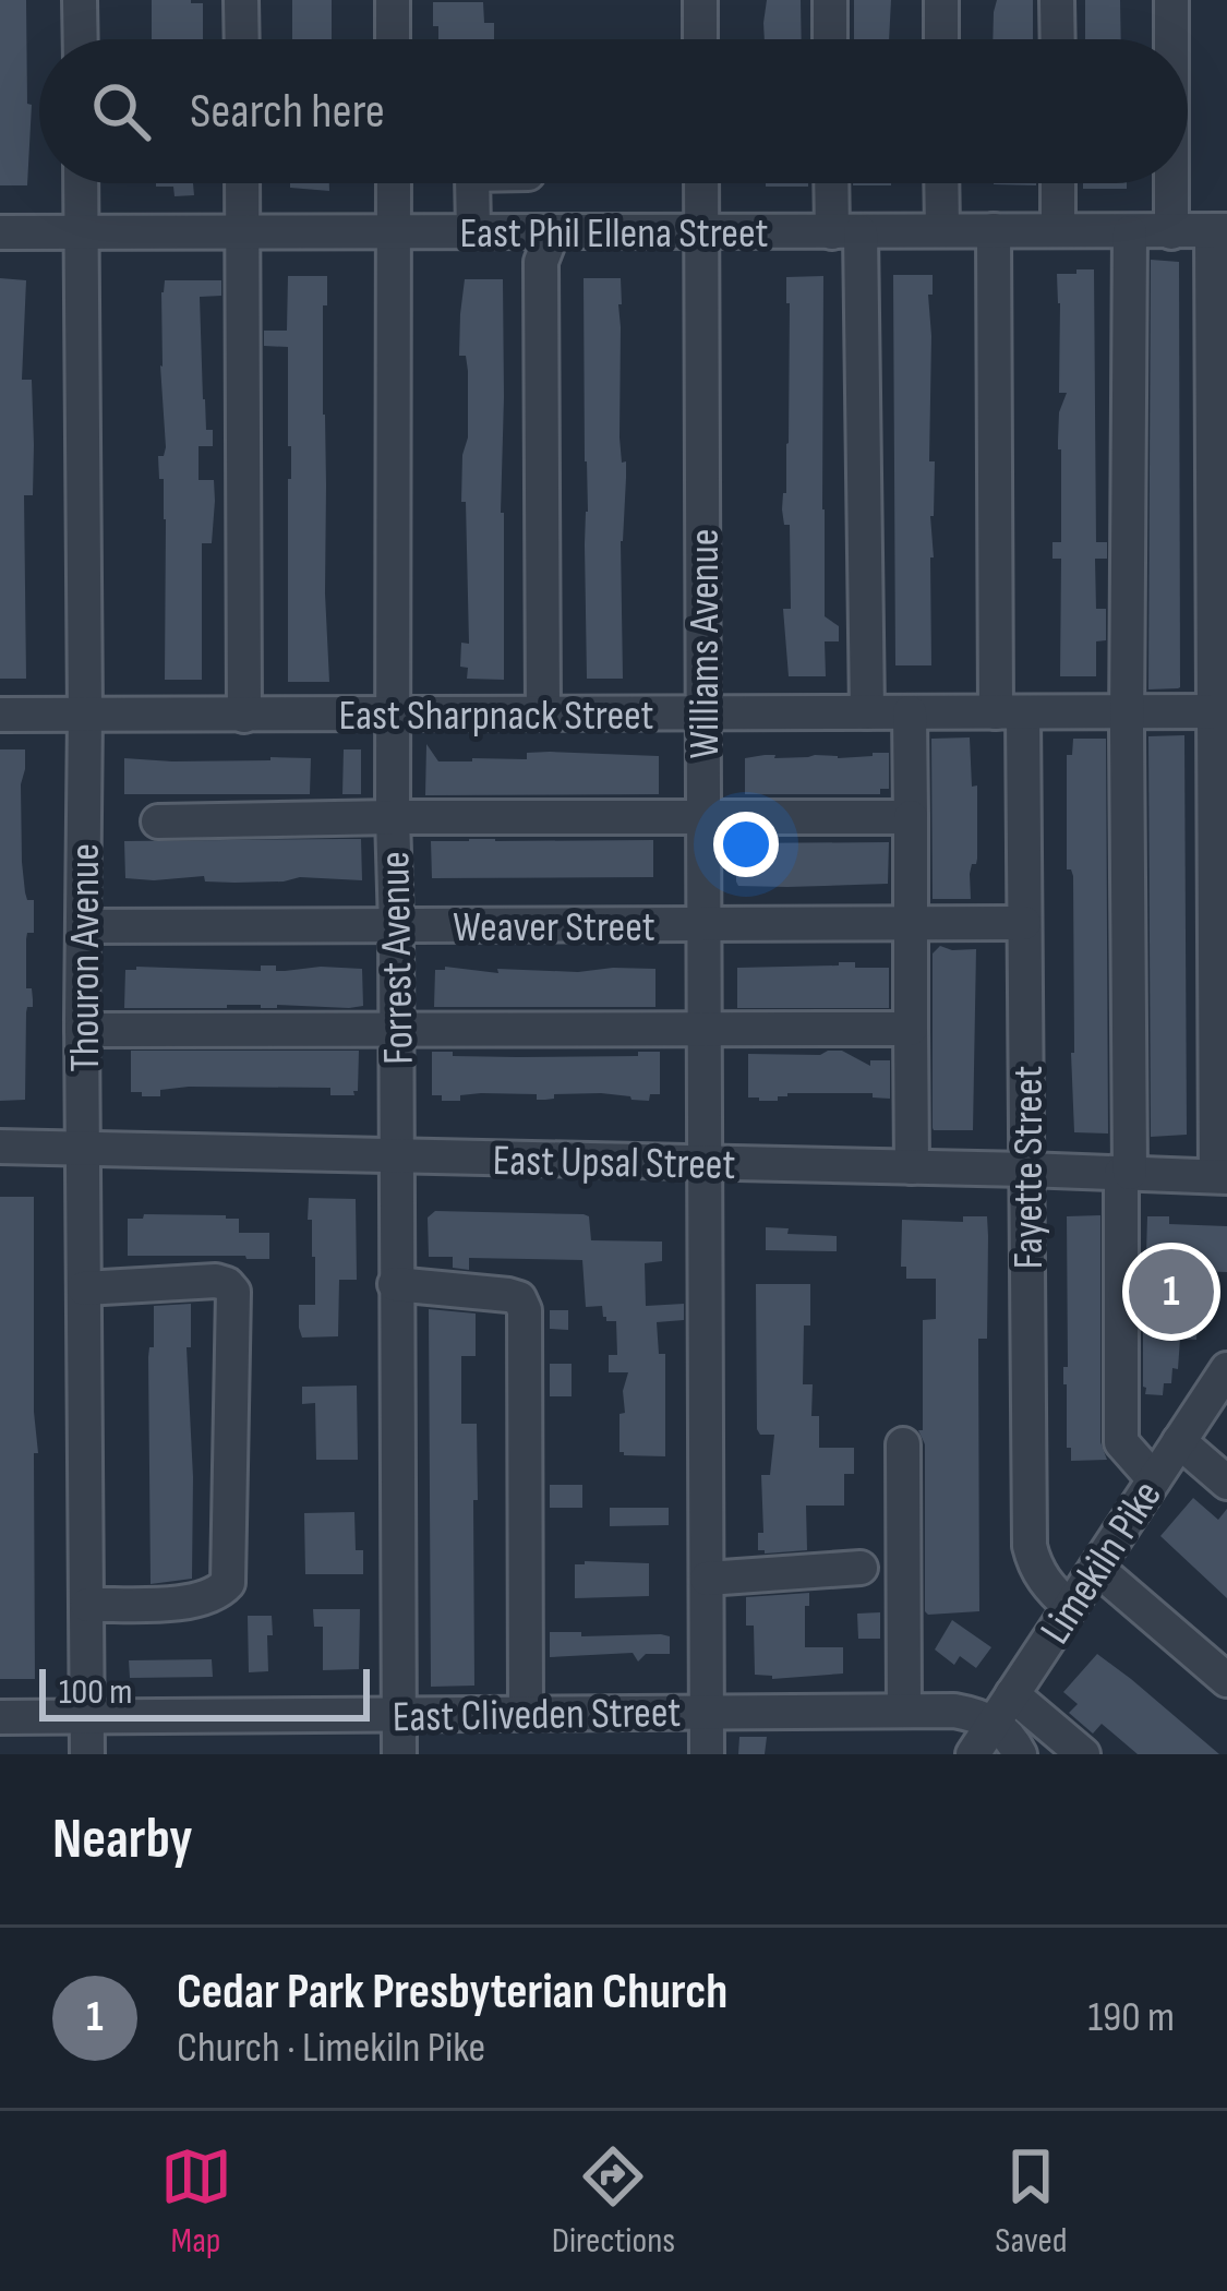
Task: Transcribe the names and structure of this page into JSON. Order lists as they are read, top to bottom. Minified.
{"streets":{"street":["East Phil Ellena Street","Williams Avenue","East Sharpnack Street","Weaver Street","Thouron Avenue","Forrest Avenue","East Upsal Street","Fayette Street","Limekiln Pike","East Cliveden Street"]},"crossings":[["East Phil Ellena Street","Williams Avenue"],["East Phil Ellena Street","Thouron Avenue"],["East Phil Ellena Street","Forrest Avenue"],["East Phil Ellena Street","Fayette Street"],["Williams Avenue","East Sharpnack Street"],["Williams Avenue","Weaver Street"],["Williams Avenue","East Upsal Street"],["Williams Avenue","East Cliveden Street"],["East Sharpnack Street","Thouron Avenue"],["East Sharpnack Street","Forrest Avenue"],["East Sharpnack Street","Fayette Street"],["Weaver Street","Thouron Avenue"],["Weaver Street","Forrest Avenue"],["Weaver Street","Fayette Street"],["Thouron Avenue","East Upsal Street"],["Thouron Avenue","East Cliveden Street"],["Forrest Avenue","East Upsal Street"],["Forrest Avenue","East Cliveden Street"],["East Upsal Street","Fayette Street"],["Fayette Street","Limekiln Pike"],["Limekiln Pike","East Cliveden Street"]],"scale_bar":"100 m","page":{"search":"Search here","pins":"1","scale":"100 m","heading":"Nearby","list":[{"mark":"1","name":"Cedar Park Presbyterian Church","note":"Church · Limekiln Pike","value":"190 m"}],"nav":["Map","Directions","Saved"]}}
